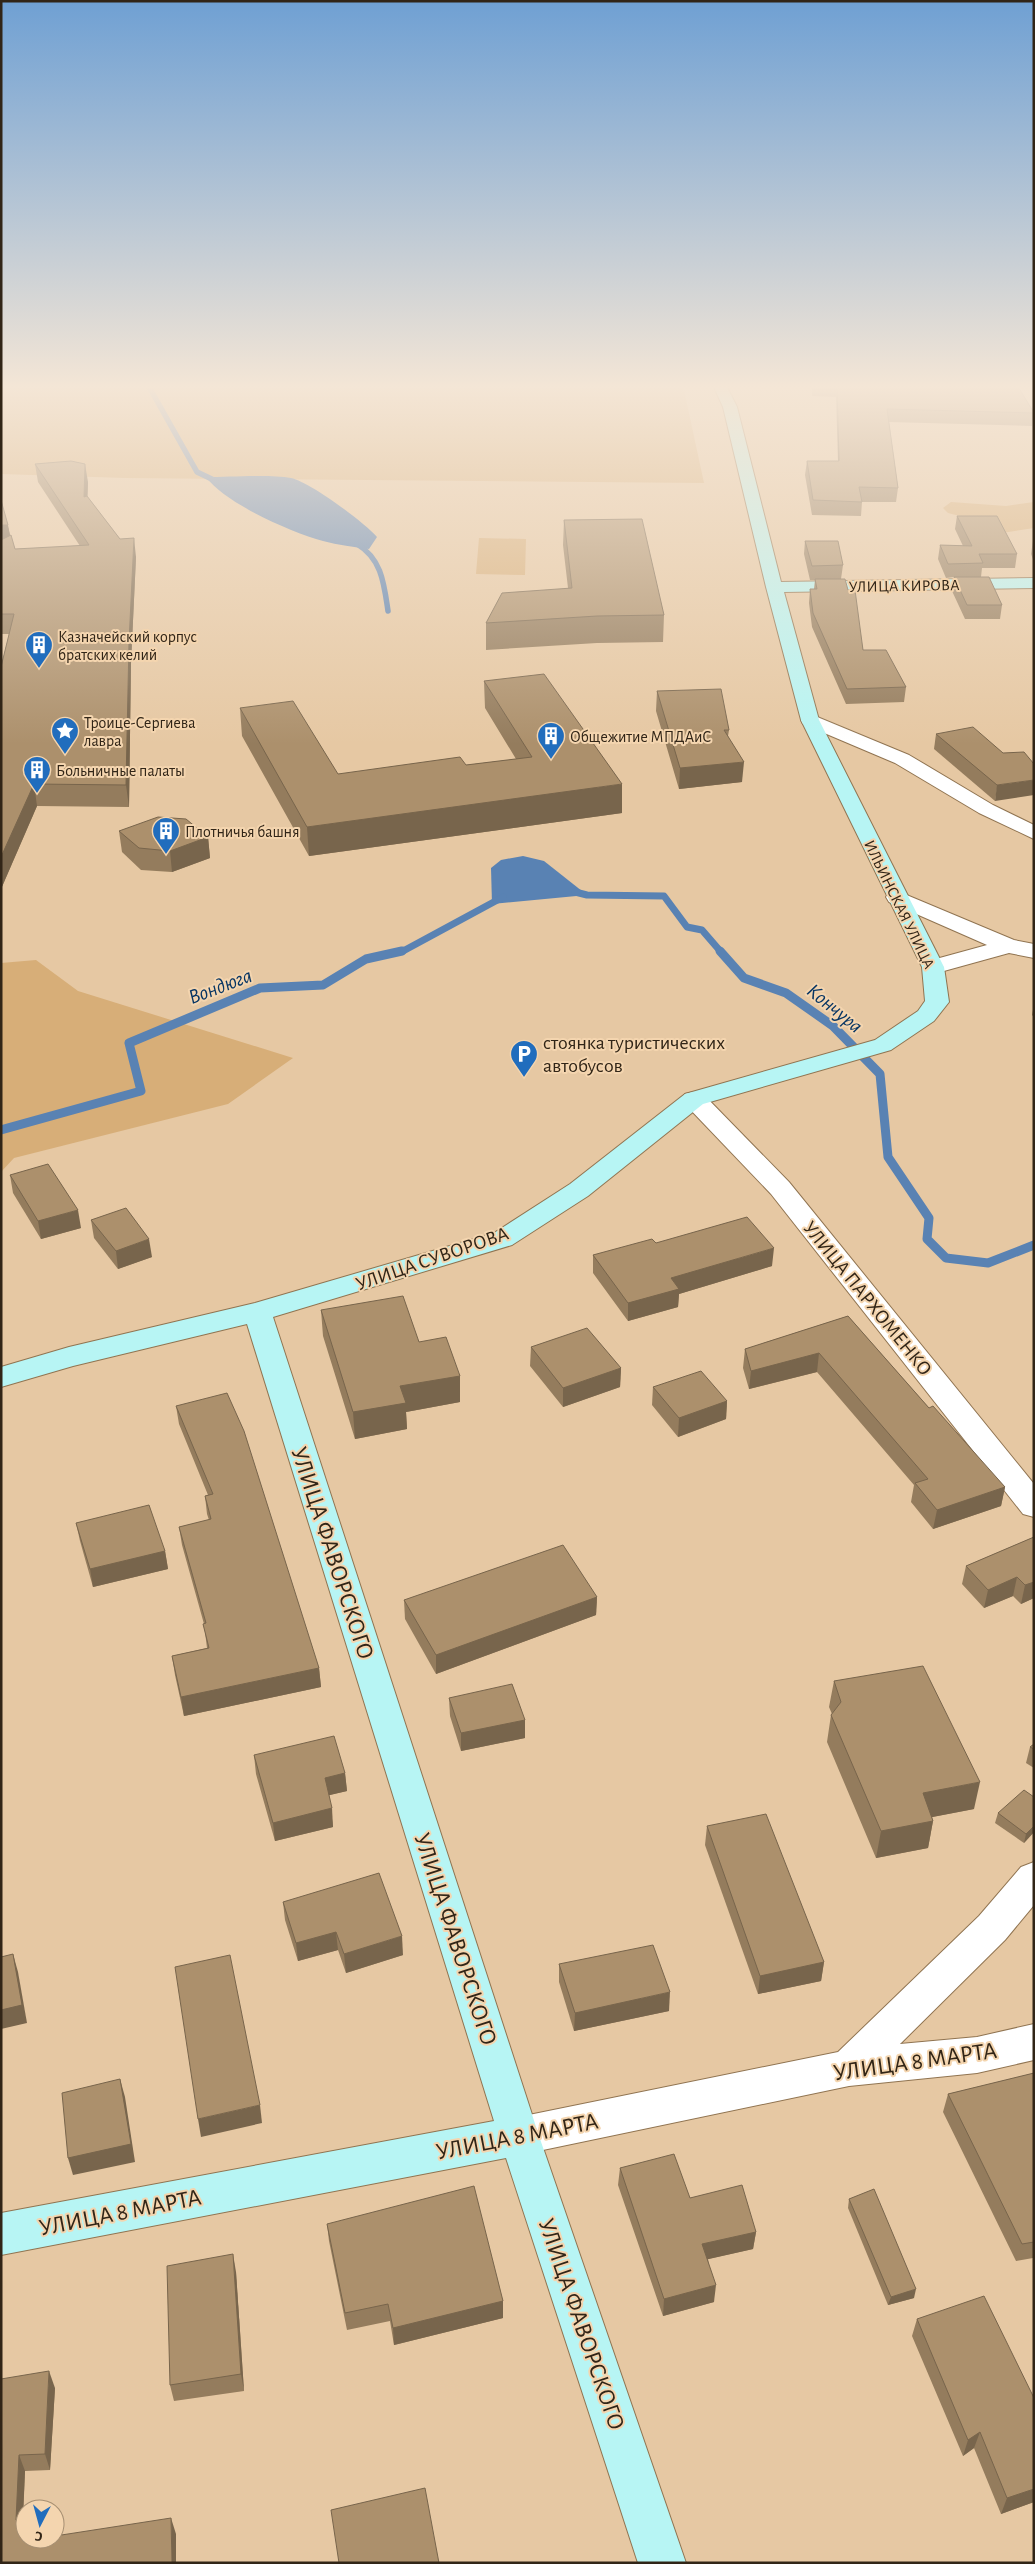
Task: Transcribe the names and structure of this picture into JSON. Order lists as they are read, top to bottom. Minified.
{"streets":{"main road":["УЛИЦА КИРОВА","ИЛЬИНСКАЯ УЛИЦА","УЛИЦА СУВОРОВА","УЛИЦА ФАВОРСКОГО","УЛИЦА 8 МАРТА"],"street":["УЛИЦА ПАРХОМЕНКО"]},"crossings":[["УЛИЦА КИРОВА","ИЛЬИНСКАЯ УЛИЦА"],["ИЛЬИНСКАЯ УЛИЦА","УЛИЦА СУВОРОВА"],["УЛИЦА СУВОРОВА","УЛИЦА ПАРХОМЕНКО"],["УЛИЦА СУВОРОВА","УЛИЦА ФАВОРСКОГО"],["УЛИЦА ФАВОРСКОГО","УЛИЦА 8 МАРТА"]],"water":["Вондюга","Кончура"],"places":{"building":["Казначейский корпус братских келий","Общежитие МПДАиС","Больничные палаты","Плотничья башня"],"place":["Троице-Сергиева лавра"],"parking":["стоянка туристических автобусов"]},"north":"bottom"}
